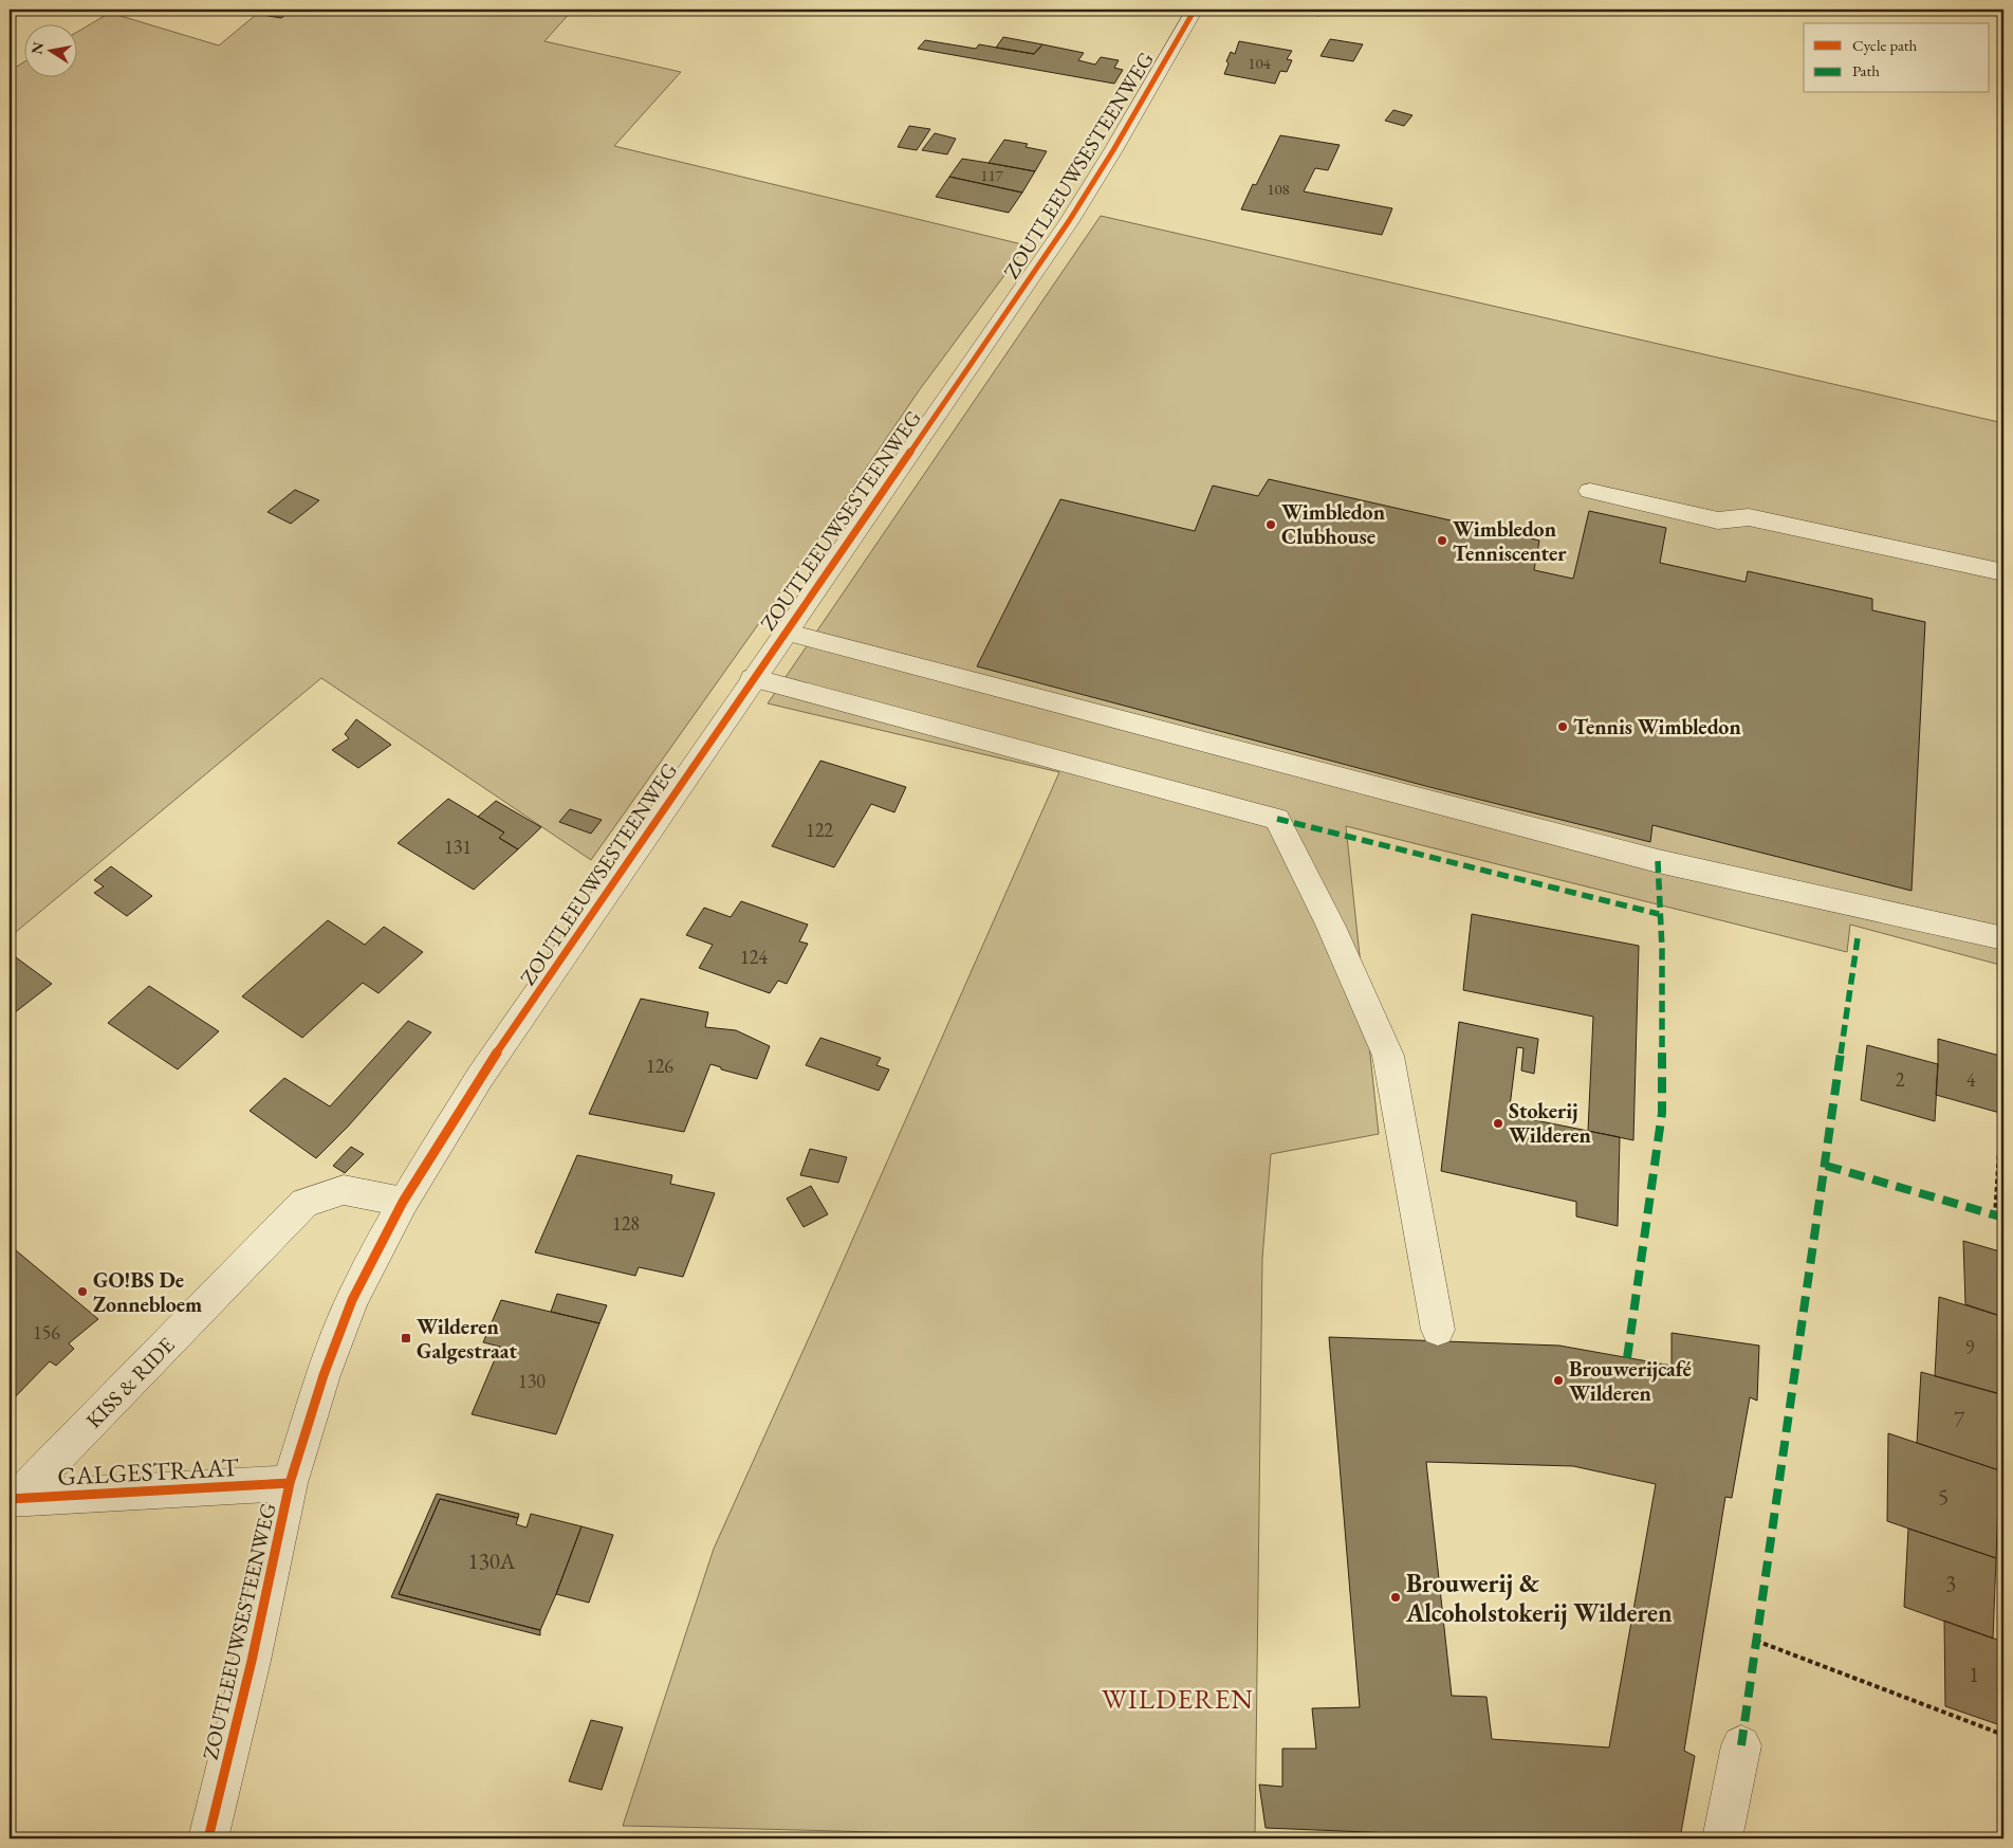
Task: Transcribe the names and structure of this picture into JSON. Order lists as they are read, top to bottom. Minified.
{"streets":{"street":["ZOUTLEEUWSESTEENWEG","KISS & RIDE","GALGESTRAAT"]},"crossings":[["ZOUTLEEUWSESTEENWEG","KISS & RIDE"],["ZOUTLEEUWSESTEENWEG","GALGESTRAAT"],["KISS & RIDE","GALGESTRAAT"]],"districts":["WILDEREN"],"places":{"other":["Wimbledon Clubhouse","Wimbledon Tenniscenter","Tennis Wimbledon","Stokerij Wilderen","GO!BS De Zonnebloem","Brouwerijcafé Wilderen","Brouwerij & Alcoholstokerij Wilderen"],"transit":["Wilderen Galgestraat"]},"house_numbers":["104","117","108","122","131","124","126","2","4","128","156","9","130","7","5","130A","3","1"],"legend":["Cycle path","Path"],"north":"left"}
